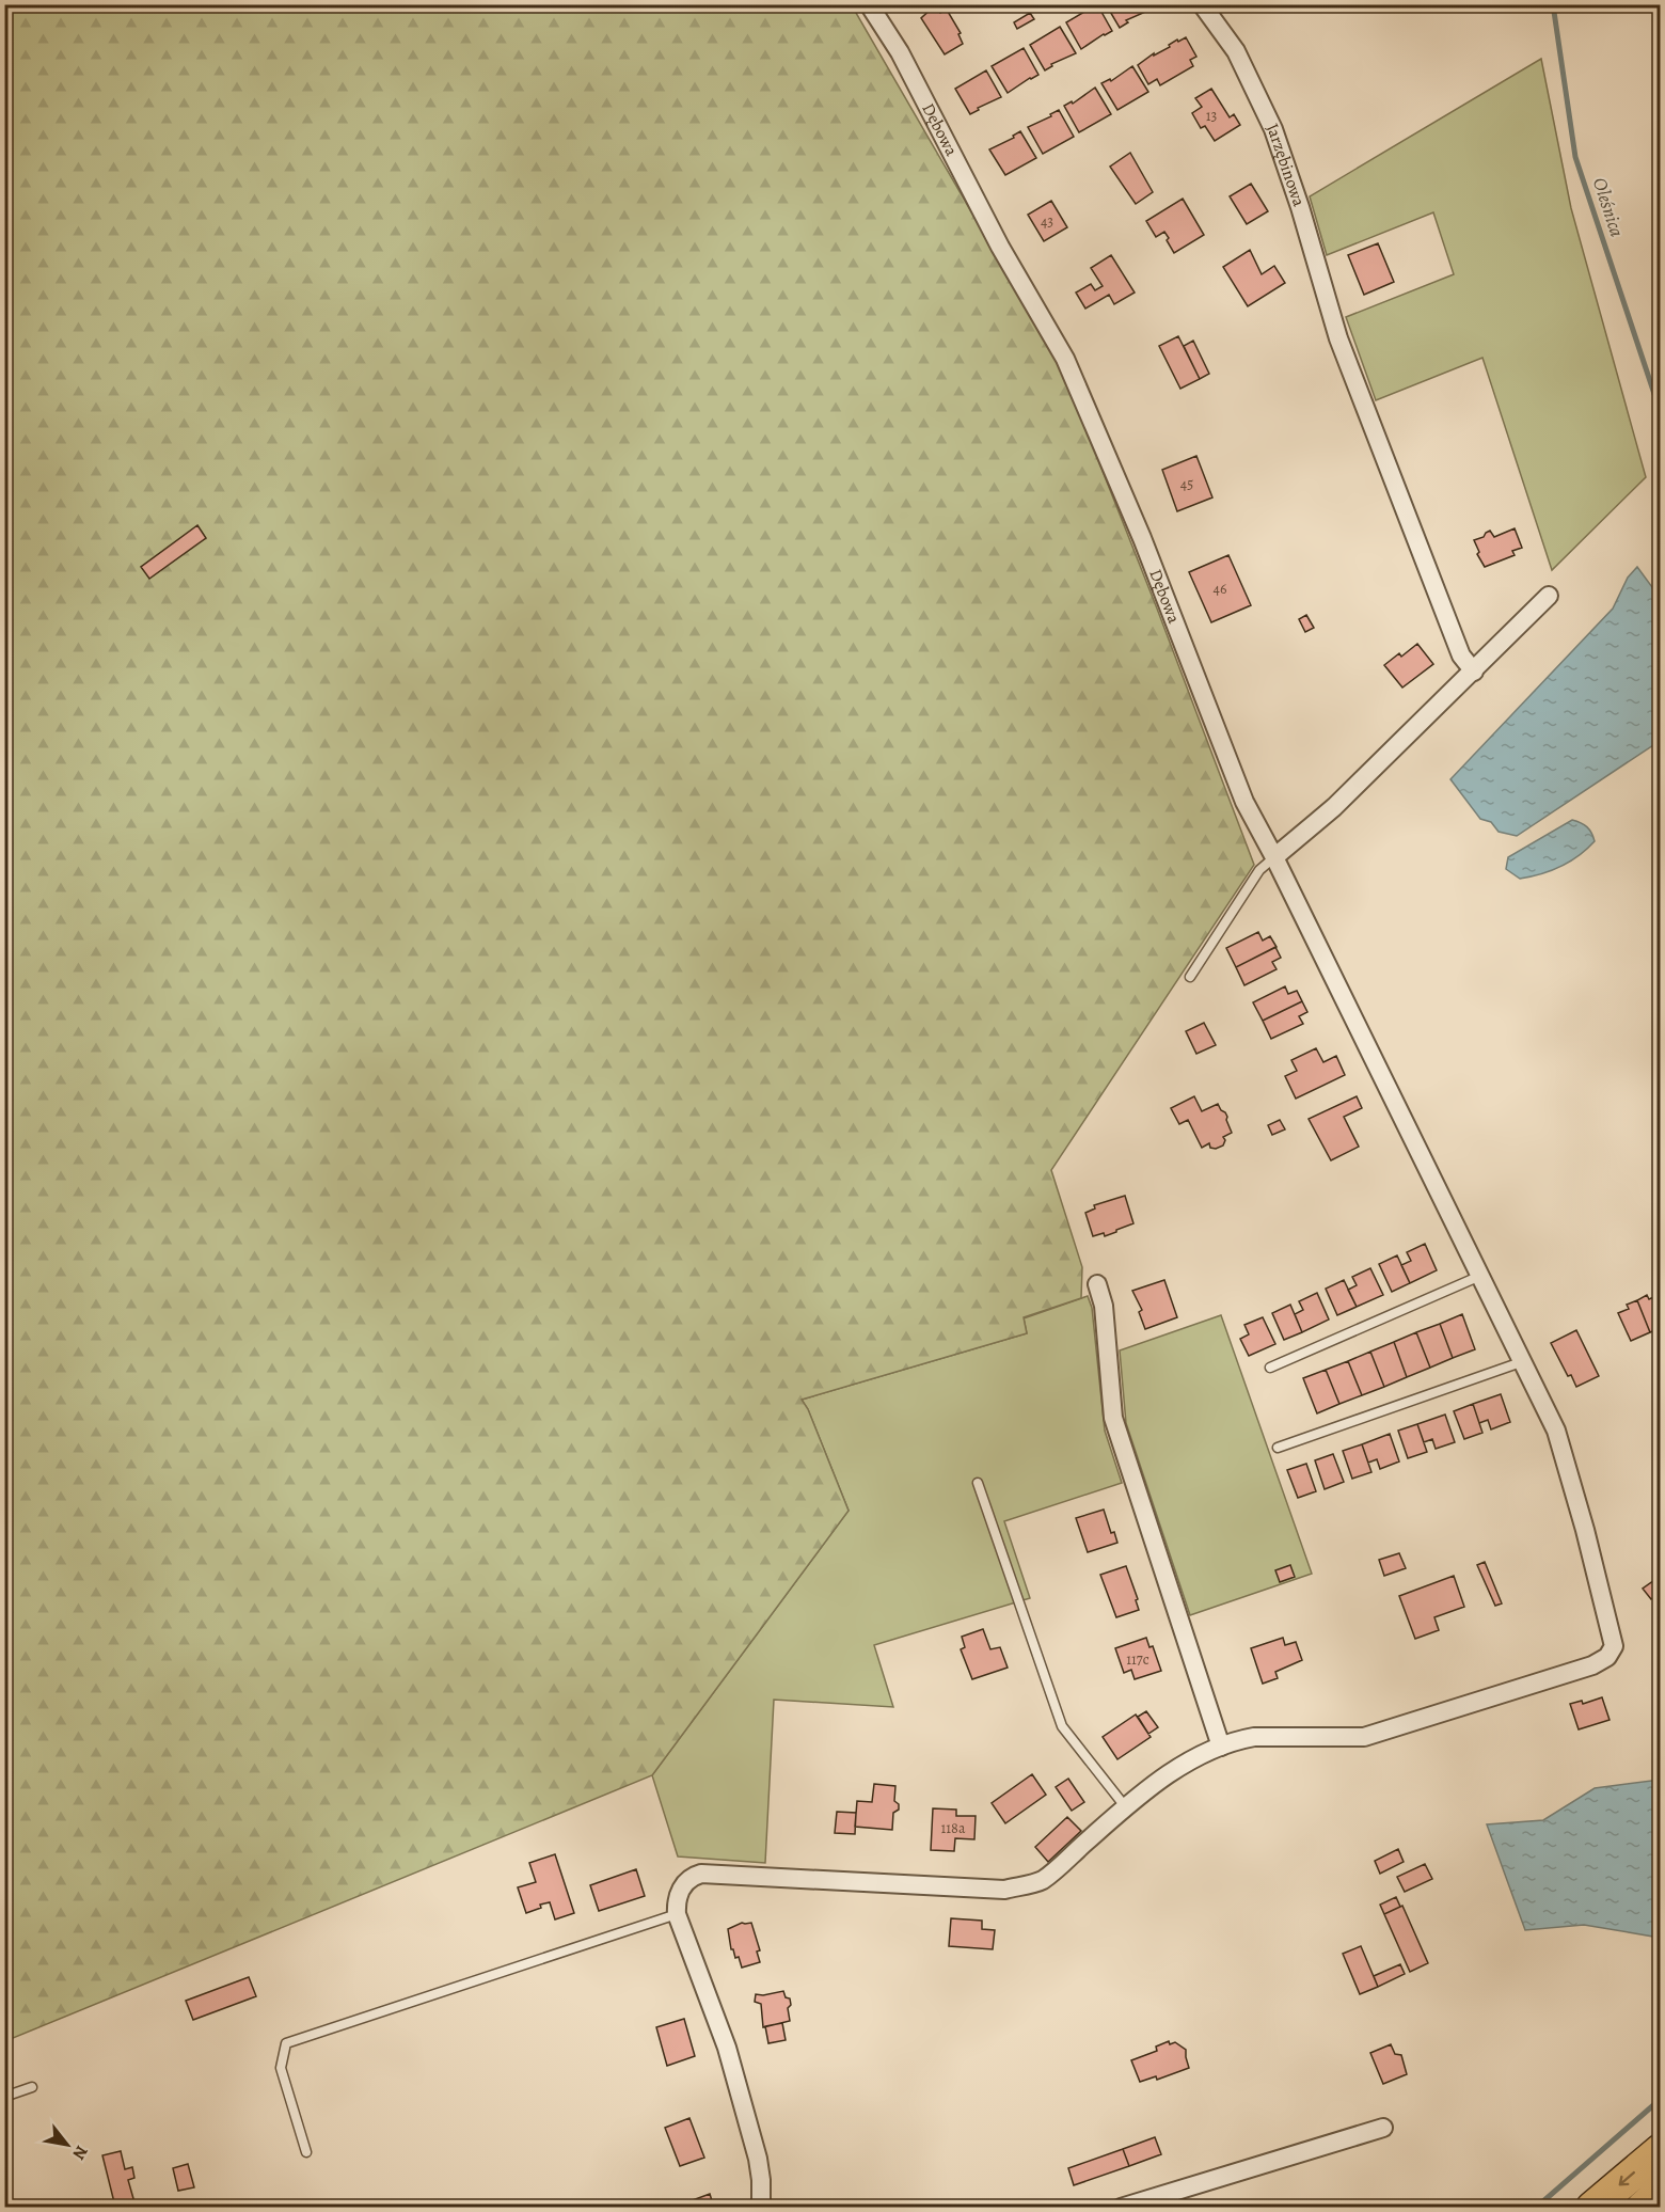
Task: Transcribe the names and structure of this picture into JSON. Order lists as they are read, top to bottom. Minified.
{"streets":{"street":["Dębowa","Jarzębinowa"]},"water":["Oleśnica"],"house_numbers":["13","43","45","46","117c","118a"],"north":"bottom right"}
